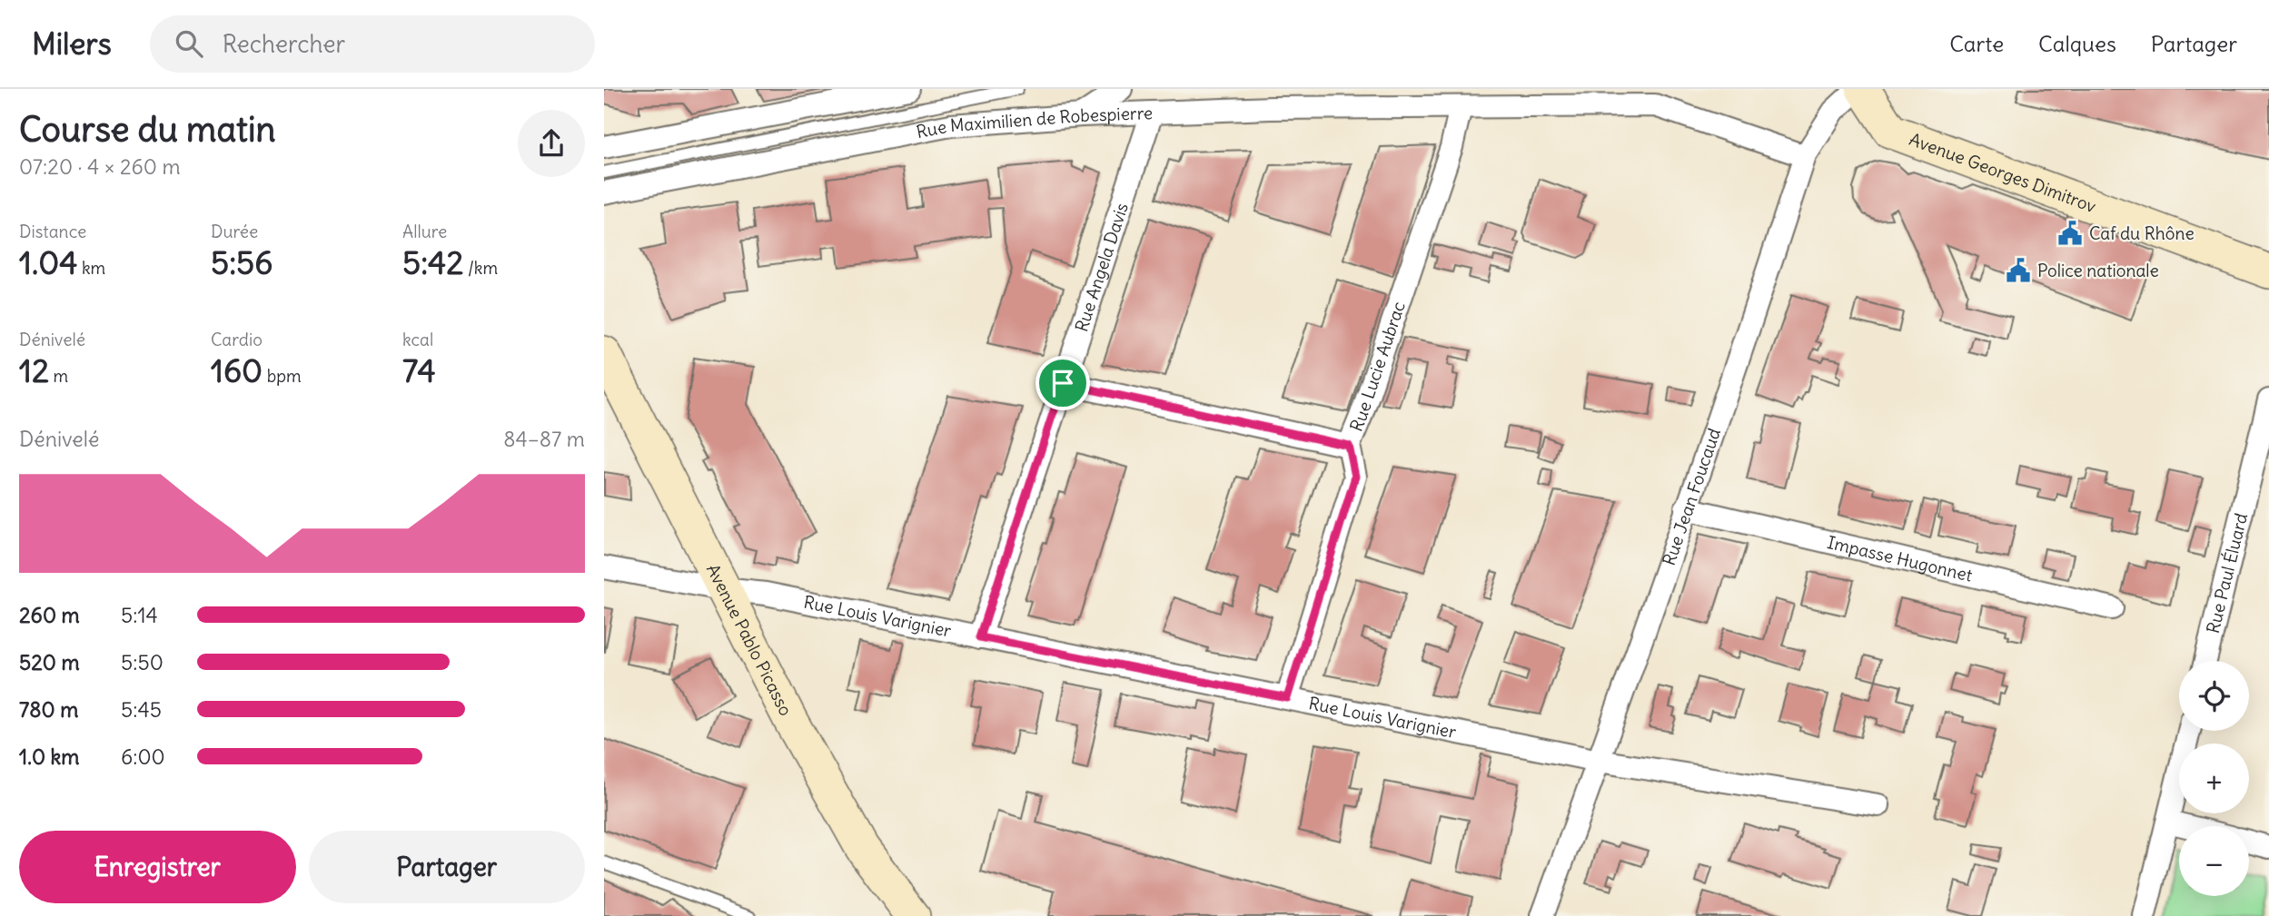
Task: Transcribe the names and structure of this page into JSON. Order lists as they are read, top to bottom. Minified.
{"streets":{"main road":["Avenue Georges Dimitrov","Avenue Pablo Picasso"],"street":["Rue Maximilien de Robespierre","Rue Angela Davis","Rue Lucie Aubrac","Rue Jean Foucaud","Impasse Hugonnet","Rue Paul Éluard","Rue Louis Varignier"]},"crossings":[["Rue Maximilien de Robespierre","Rue Angela Davis"],["Rue Maximilien de Robespierre","Rue Lucie Aubrac"],["Rue Maximilien de Robespierre","Rue Jean Foucaud"],["Rue Angela Davis","Rue Louis Varignier"],["Rue Lucie Aubrac","Rue Louis Varignier"],["Rue Jean Foucaud","Impasse Hugonnet"],["Rue Jean Foucaud","Rue Louis Varignier"],["Rue Louis Varignier","Avenue Pablo Picasso"]],"places":{"public building":["Caf du Rhône","Police nationale"]},"page":{"header":"Milers","search":"Rechercher","nav":["Carte","Calques","Partager"],"heading":["Course du matin","07:20 · 4 × 260 m"],"stats":[["Distance","1.04 km"],["Durée","5:56"],["Allure","5:42 /km"],["Dénivelé","12 m"],["Cardio","160 bpm"],["kcal","74"]],"chart":["Dénivelé","84–87 m"],"list":[{"name":"260 m","note":"5:14"},{"name":"520 m","note":"5:50"},{"name":"780 m","note":"5:45"},{"name":"1.0 km","note":"6:00"}],"map_buttons":["+","−"],"buttons":["Enregistrer","Partager"]}}
